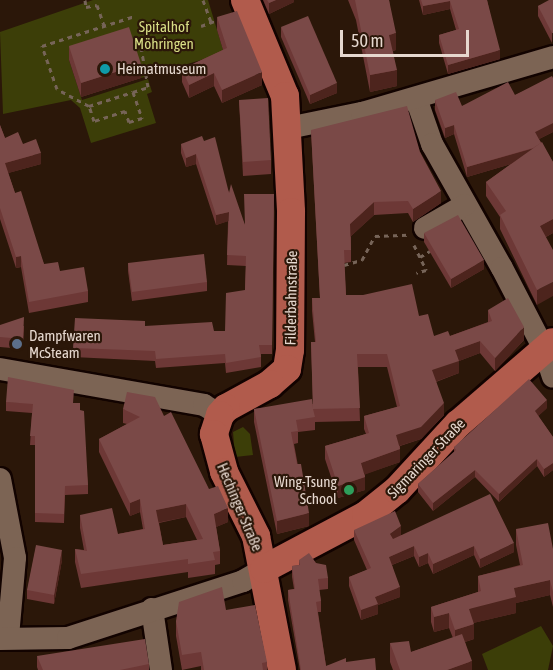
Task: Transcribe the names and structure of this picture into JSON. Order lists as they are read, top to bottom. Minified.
{"streets":{"main road":["Filderbahnstraße","Sigmaringer Straße","Hechinger Straße"]},"crossings":[["Filderbahnstraße","Hechinger Straße"],["Sigmaringer Straße","Hechinger Straße"]],"parks":["Spitalhof Möhringen"],"places":["Heimatmuseum","Dampfwaren McSteam","Wing-Tsung School"],"scale_bar":"50 m"}
